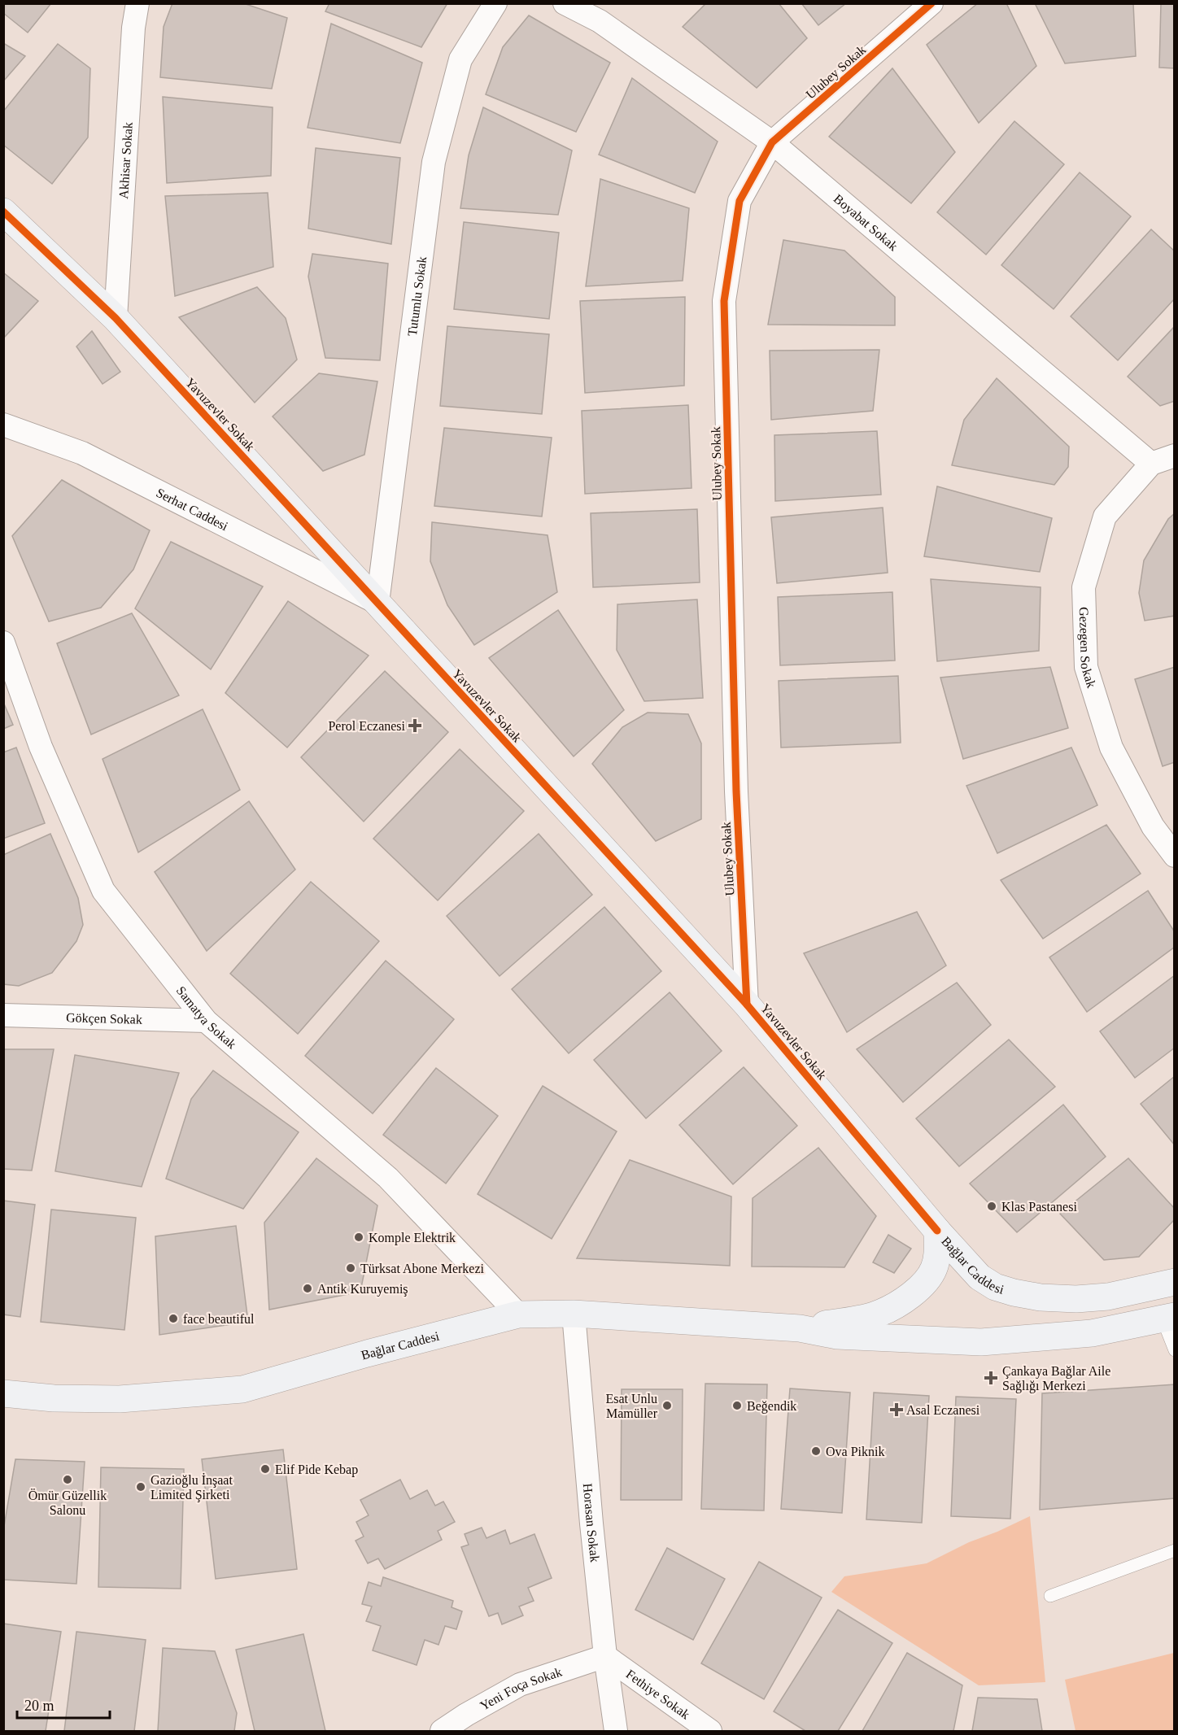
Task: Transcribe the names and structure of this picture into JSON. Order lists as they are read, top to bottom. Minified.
{"streets":{"main road":["Yavuzevler Sokak","Bağlar Caddesi"],"street":["Ulubey Sokak","Akhisar Sokak","Boyabat Sokak","Tutumlu Sokak","Serhat Caddesi","Gezegen Sokak","Samatya Sokak","Gökçen Sokak","Horasan Sokak","Yeni Foça Sokak","Fethiye Sokak"]},"crossings":[["Ulubey Sokak","Boyabat Sokak"],["Ulubey Sokak","Yavuzevler Sokak"],["Akhisar Sokak","Yavuzevler Sokak"],["Boyabat Sokak","Gezegen Sokak"],["Tutumlu Sokak","Yavuzevler Sokak"],["Tutumlu Sokak","Serhat Caddesi"],["Yavuzevler Sokak","Serhat Caddesi"],["Yavuzevler Sokak","Bağlar Caddesi"],["Samatya Sokak","Gökçen Sokak"],["Samatya Sokak","Bağlar Caddesi"],["Bağlar Caddesi","Horasan Sokak"],["Horasan Sokak","Yeni Foça Sokak"],["Horasan Sokak","Fethiye Sokak"],["Yeni Foça Sokak","Fethiye Sokak"]],"places":{"health":["Perol Eczanesi","Çankaya Bağlar Aile Sağlığı Merkezi","Asal Eczanesi"],"other":["Klas Pastanesi","Komple Elektrik","Türksat Abone Merkezi","Antik Kuruyemiş","face beautiful","Esat Unlu Mamüller","Beğendik","Ova Piknik","Elif Pide Kebap","Ömür Güzellik Salonu","Gazioğlu İnşaat Limited Şirketi"]},"scale_bar":"20 m"}
